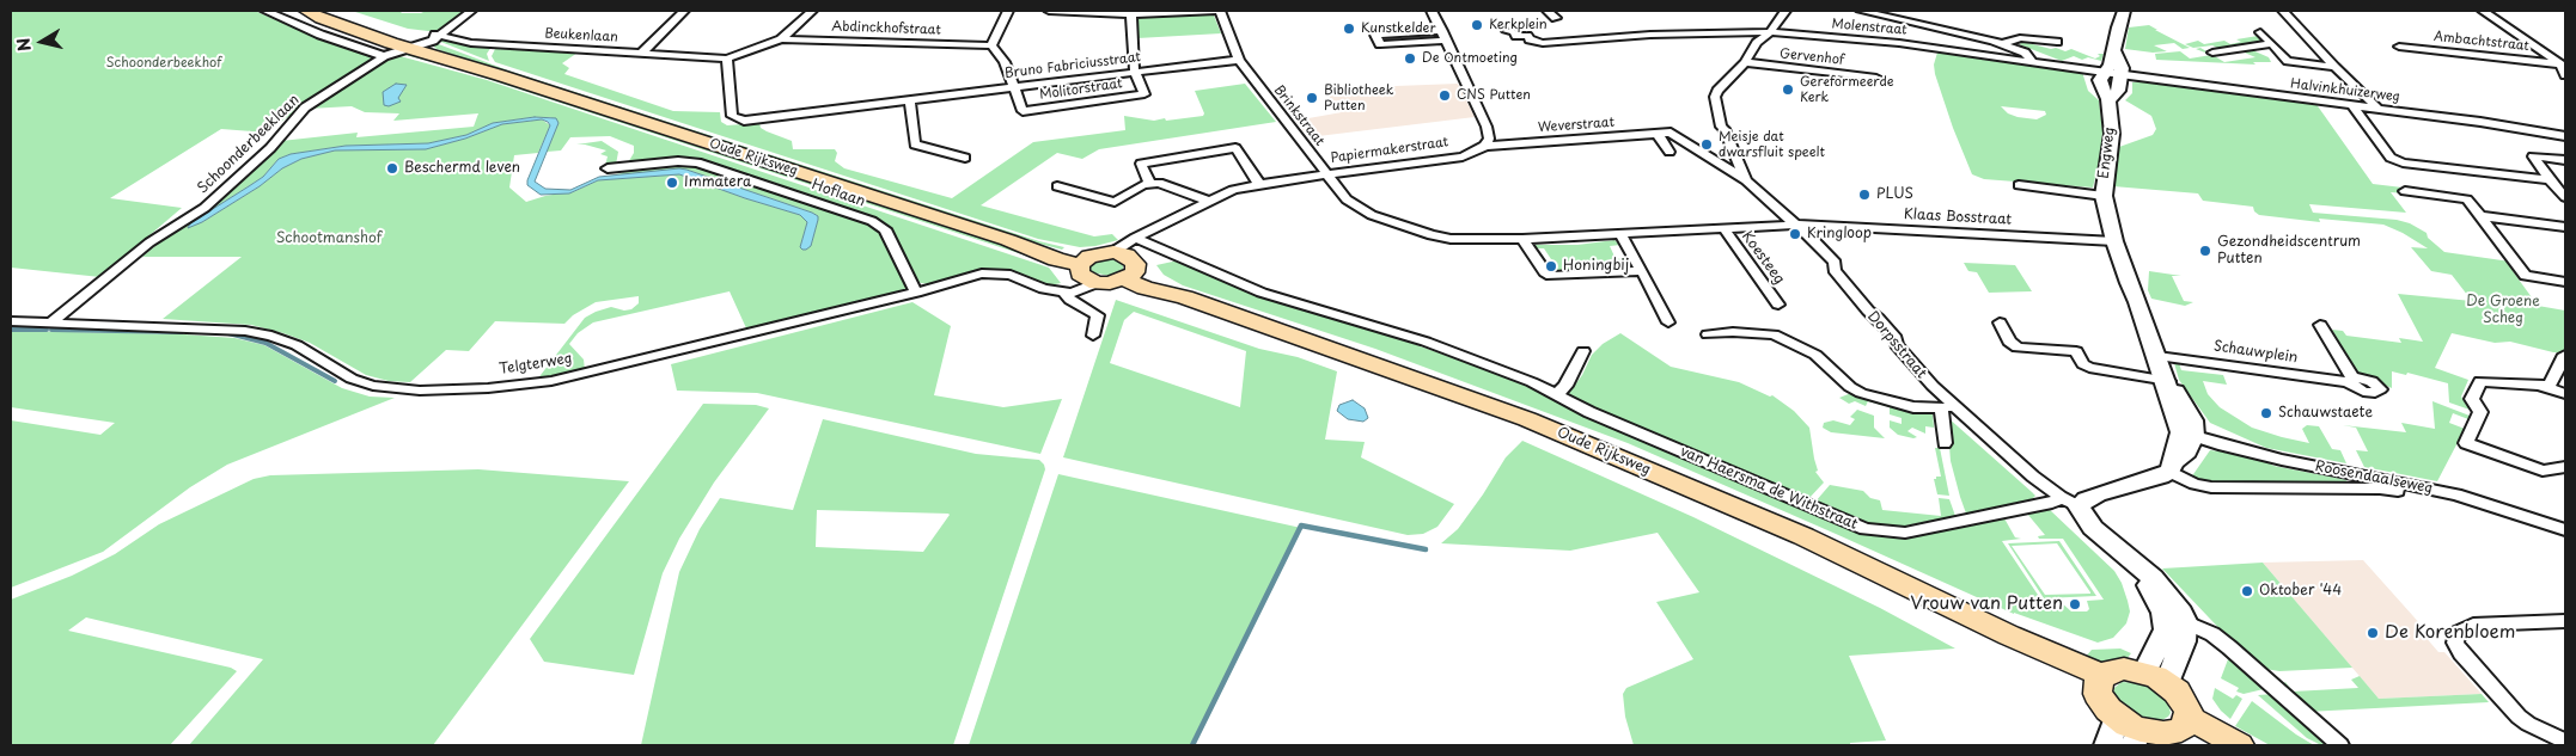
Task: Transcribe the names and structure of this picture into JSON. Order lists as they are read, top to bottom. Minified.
{"streets":{"main road":["Oude Rijksweg"],"street":["Molenstraat","Abdinckhofstraat","Beukenlaan","Ambachtstraat","Gervenhof","Bruno Fabriciusstraat","Molitorstraat","Halvinkhuizerweg","Brinkstraat","Weverstraat","Schoonderbeeklaan","Papiermakerstraat","Engweg","Hoflaan","Klaas Bosstraat","Koesteeg","Dorpsstraat","Schauwplein","Telgterweg","Roosendaalseweg","van Haersma de Withstraat"]},"crossings":[["Molenstraat","Halvinkhuizerweg"],["Molenstraat","Engweg"],["Beukenlaan","Bruno Fabriciusstraat"],["Beukenlaan","Schoonderbeeklaan"],["Bruno Fabriciusstraat","Molitorstraat"],["Bruno Fabriciusstraat","Brinkstraat"],["Brinkstraat","Papiermakerstraat"],["Brinkstraat","Klaas Bosstraat"],["Brinkstraat","Koesteeg"],["Brinkstraat","Dorpsstraat"],["Weverstraat","Papiermakerstraat"],["Weverstraat","Dorpsstraat"],["Schoonderbeeklaan","Oude Rijksweg"],["Schoonderbeeklaan","Telgterweg"],["Papiermakerstraat","Oude Rijksweg"],["Papiermakerstraat","van Haersma de Withstraat"],["Engweg","Klaas Bosstraat"],["Engweg","Schauwplein"],["Engweg","Roosendaalseweg"],["Oude Rijksweg","Telgterweg"],["Oude Rijksweg","van Haersma de Withstraat"],["Hoflaan","Telgterweg"],["Klaas Bosstraat","Dorpsstraat"],["Dorpsstraat","van Haersma de Withstraat"]],"parks":["Schoonderbeekhof","Schootmanshof","De Groene Scheg"],"places":["Kerkplein","Kunstkelder","De Ontmoeting","Gereformeerde Kerk","CNS Putten","Bibliotheek Putten","Meisje dat dwarsfluit speelt","Beschermd leven","Immatera","PLUS","Kringloop","Gezondheidscentrum Putten","Honingbij","Schauwstaete","Oktober '44","Vrouw van Putten","De Korenbloem"],"north":"left"}
